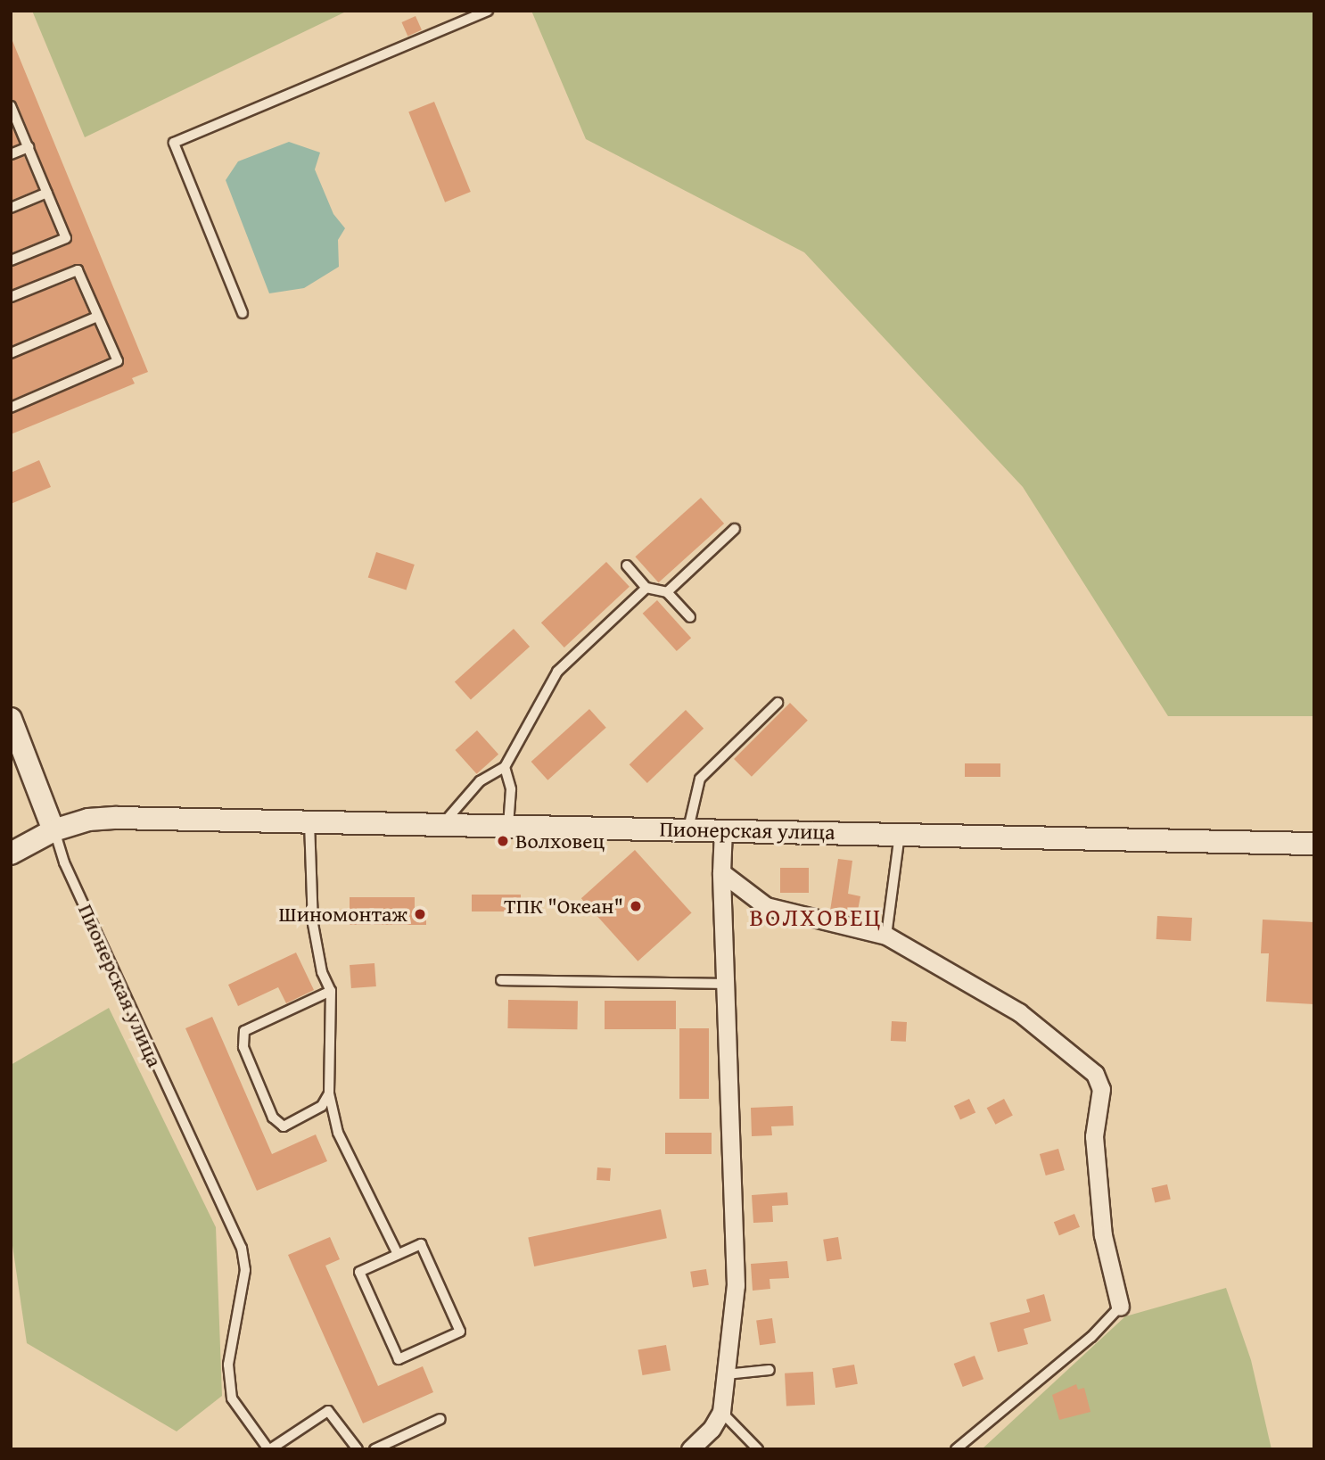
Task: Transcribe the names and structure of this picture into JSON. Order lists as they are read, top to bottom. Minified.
{"streets":{"street":["Пионерская улица"]},"districts":["ВОЛХОВЕЦ"],"places":["Волховец","ТПК \"Океан\"","Шиномонтаж"]}
